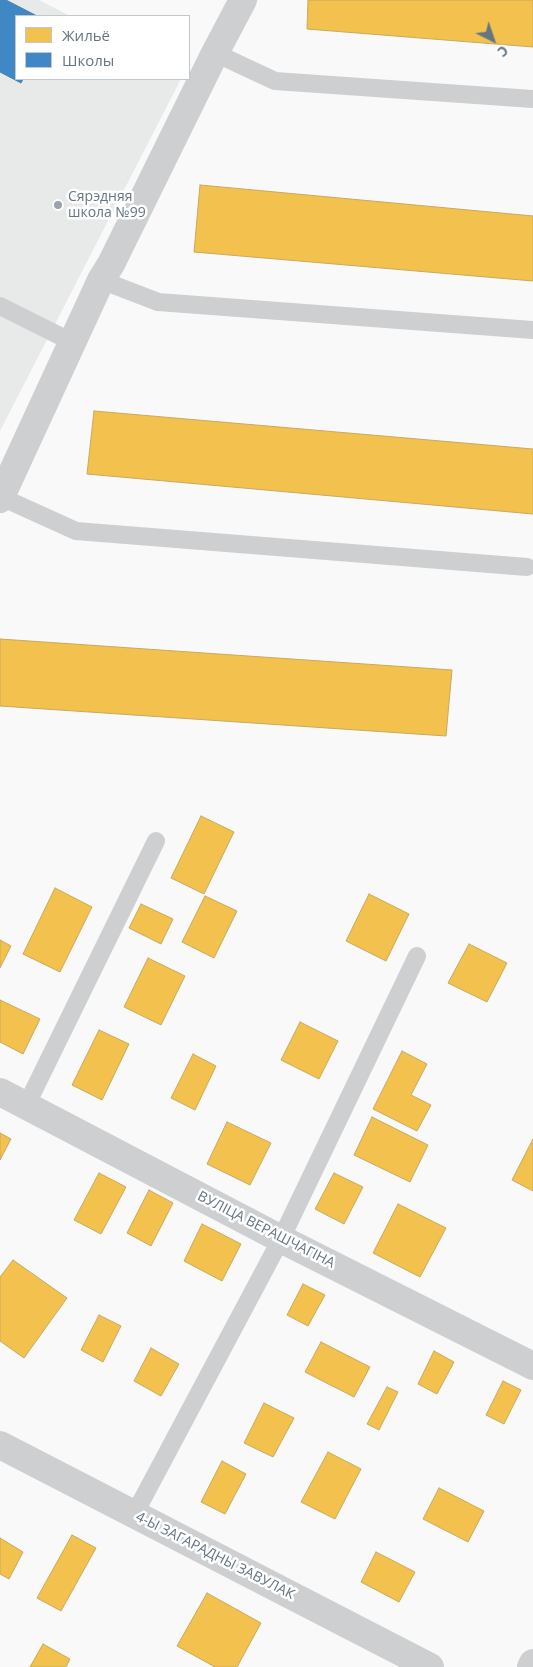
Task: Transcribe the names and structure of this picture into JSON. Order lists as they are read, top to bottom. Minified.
{"streets":{"street":["ВУЛІЦА ВЕРАШЧАГІНА","4-Ы ЗАГАРАДНЫ ЗАВУЛАК"]},"places":["Сярэдняя школа №99"],"legend":["Жильё","Школы"],"north":"bottom right"}
